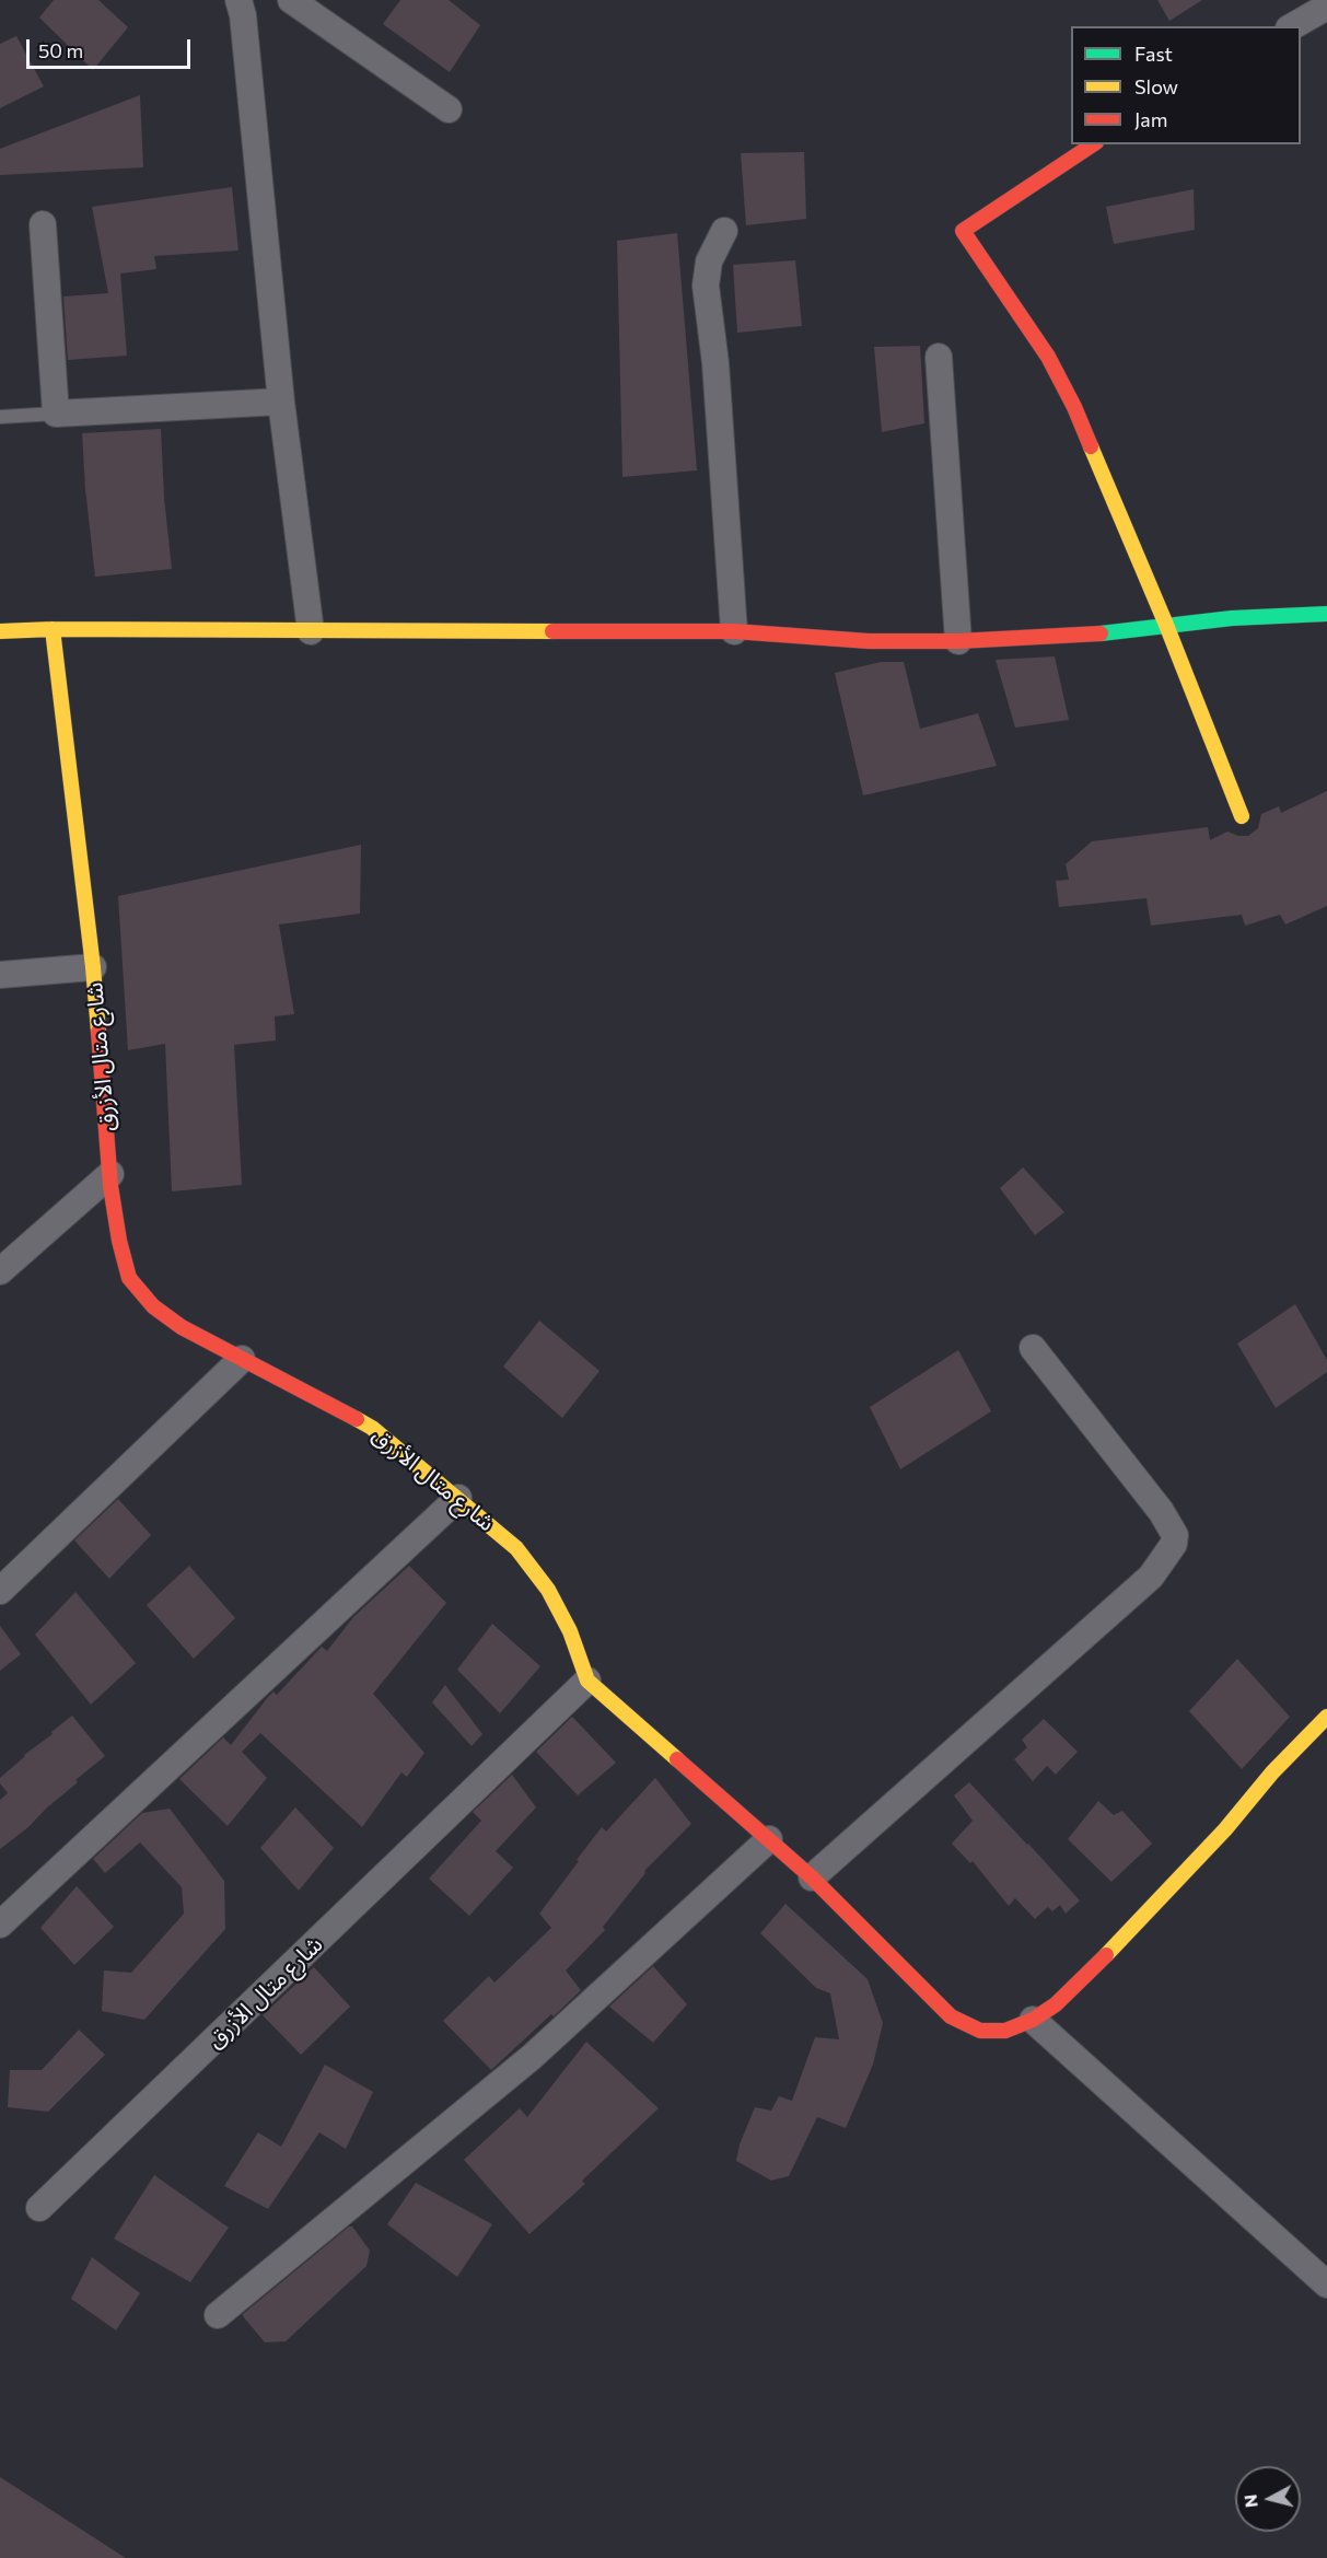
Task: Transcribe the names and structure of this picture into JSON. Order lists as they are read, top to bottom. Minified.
{"streets":{"street":["شارع متال الأزرق"]},"legend":["Fast","Slow","Jam"],"scale_bar":"50 m","north":"left"}
